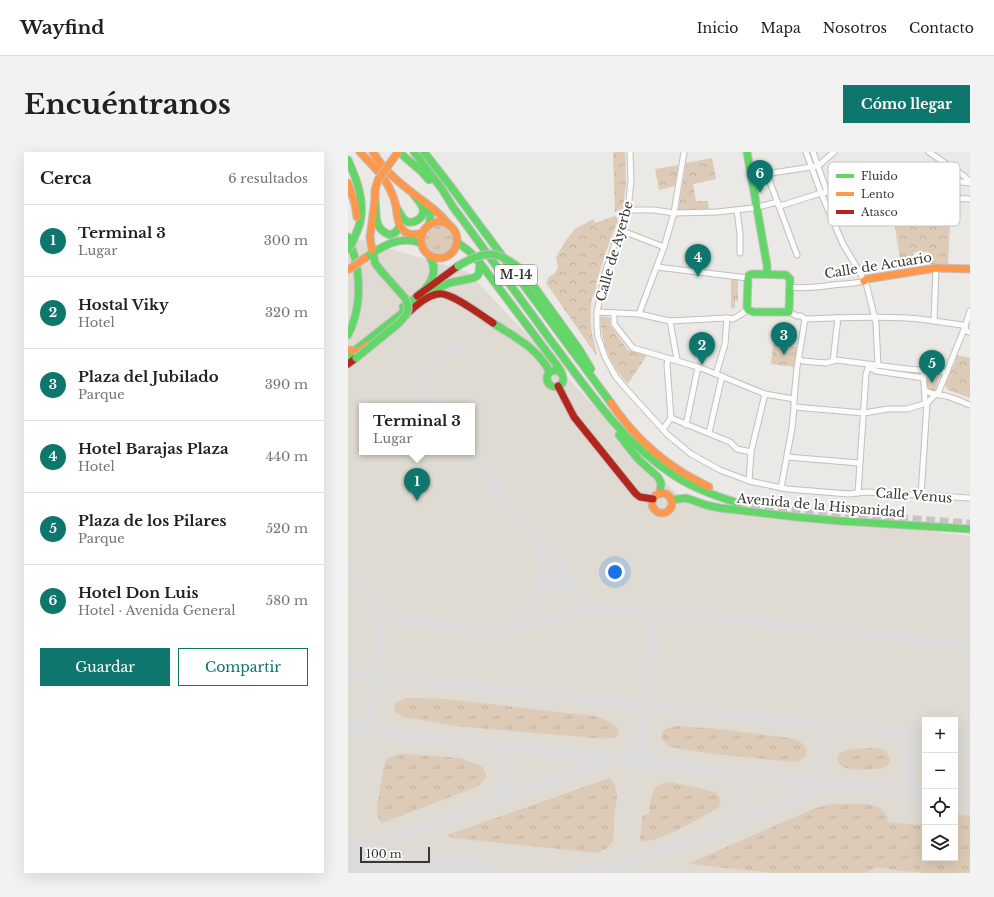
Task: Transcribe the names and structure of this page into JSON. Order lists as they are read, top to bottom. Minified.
{"streets":{"main road":["Calle de Acuario","M-14","Avenida de la Hispanidad"],"street":["Calle de Ayerbe","Calle Venus"]},"crossings":[["Calle de Ayerbe","Calle Venus"]],"legend":["Fluido","Lento","Atasco"],"scale_bar":"100 m","page":{"header":"Wayfind","nav":["Inicio","Mapa","Nosotros","Contacto"],"buttons":["Cómo llegar",["Guardar","Compartir"]],"title":"Encuéntranos","heading":["Cerca","6 resultados"],"pins":["6","4","3","2","5","1"],"list":[{"mark":"1","name":"Terminal 3","note":"Lugar","value":"300 m"},{"mark":"2","name":"Hostal Viky","note":"Hotel","value":"320 m"},{"mark":"3","name":"Plaza del Jubilado","note":"Parque","value":"390 m"},{"mark":"4","name":"Hotel Barajas Plaza","note":"Hotel","value":"440 m"},{"mark":"5","name":"Plaza de los Pilares","note":"Parque","value":"520 m"},{"mark":"6","name":"Hotel Don Luis","note":"Hotel · Avenida General","value":"580 m"}],"popup":["Terminal 3","Lugar"],"map_buttons":["+","−"],"scale":"100 m"}}
